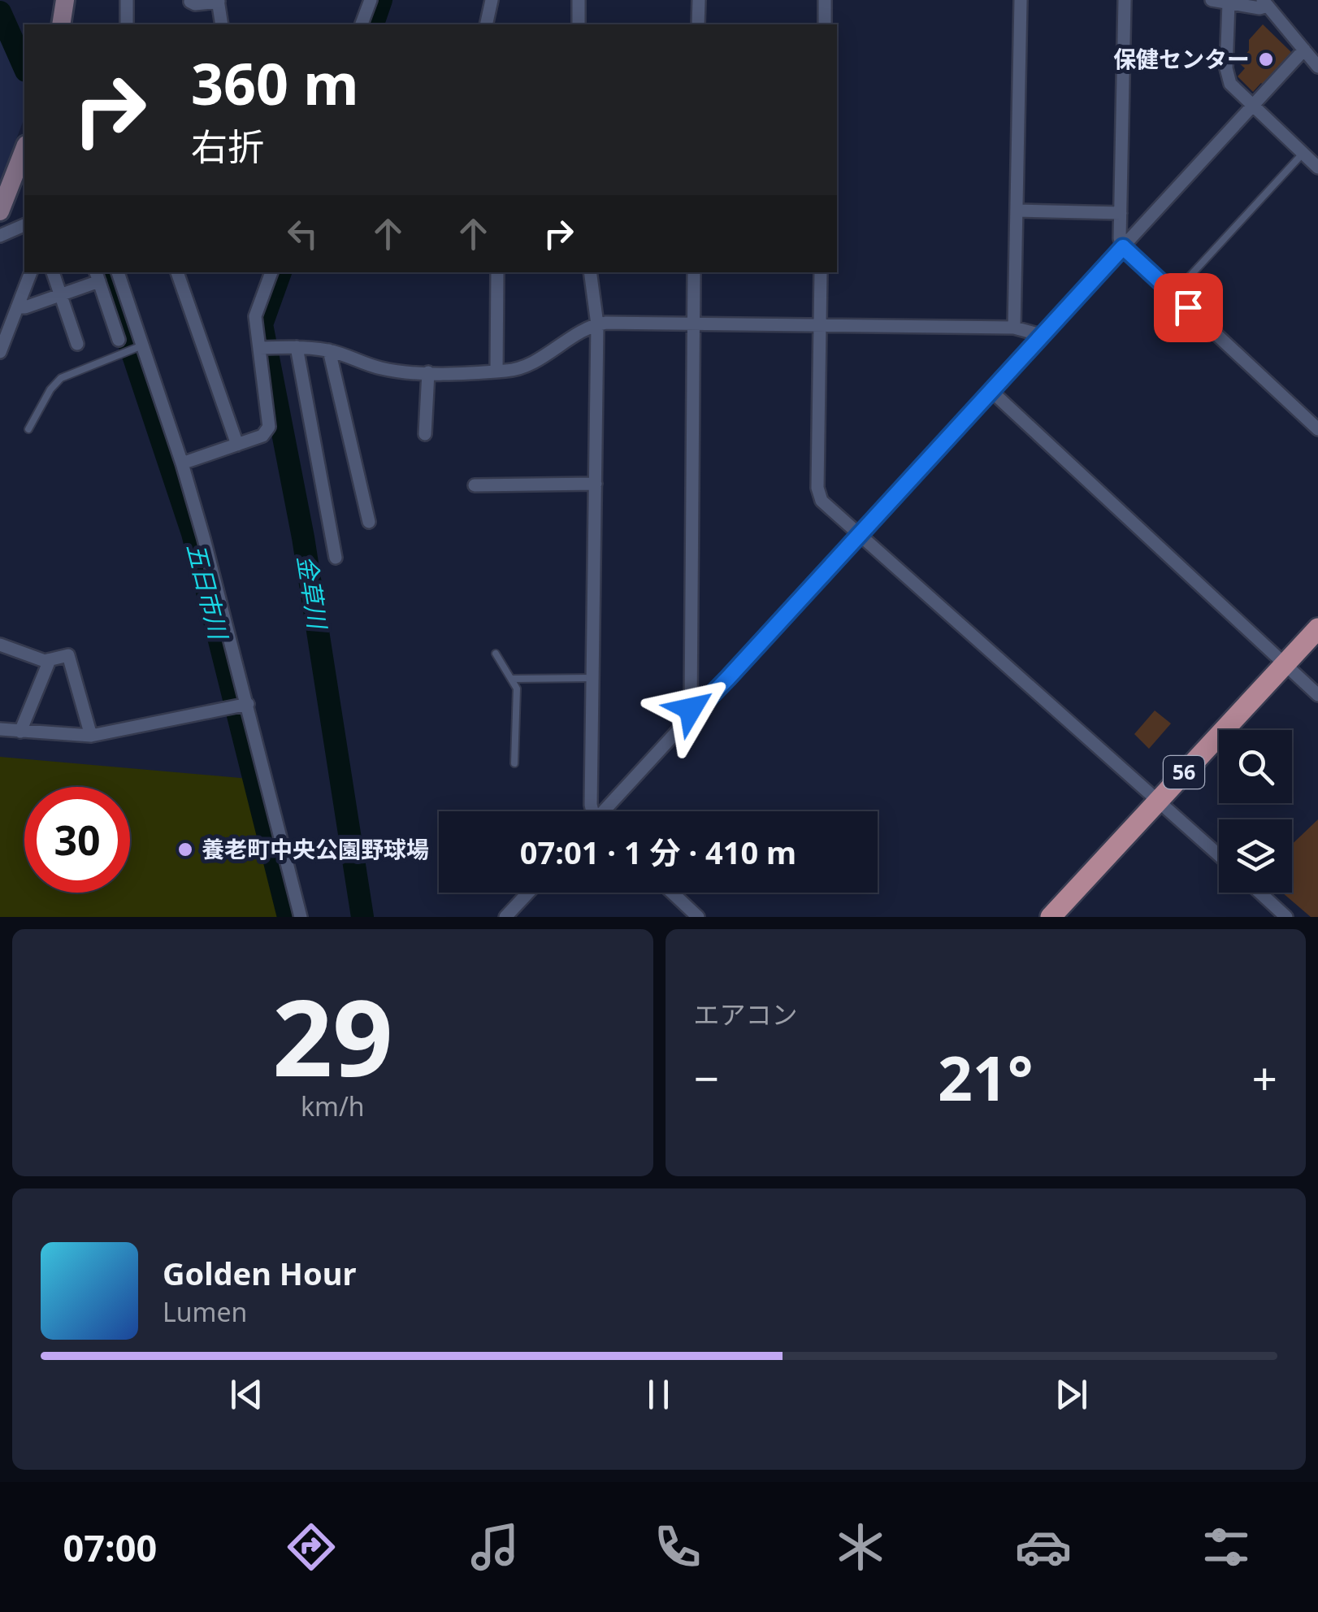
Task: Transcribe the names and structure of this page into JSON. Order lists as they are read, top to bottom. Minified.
{"streets":{"main road":["56"]},"water":["五日市川","金草川"],"places":["保健センター","養老町中央公園野球場"],"page":{"turn":["360 m","右折"],"limit":"30","trip":"07:01 · 1 分 · 410 m","tile":[["29","km/h"],"エアコン"],"heat":["−","21°","+"],"song":["Golden Hour","Lumen"],"tabs":"07:00"}}
